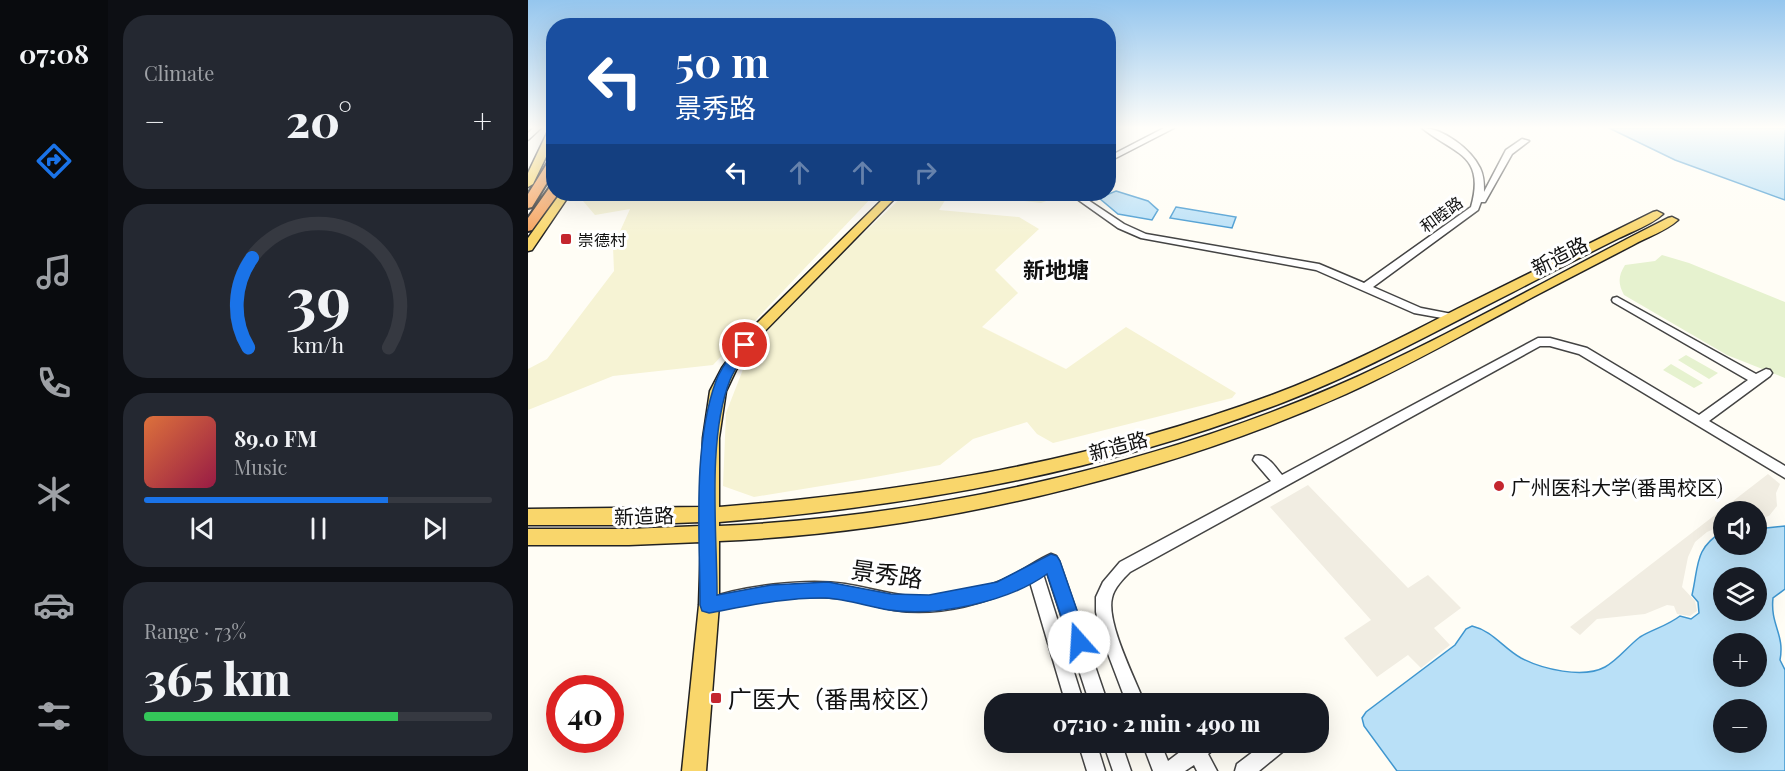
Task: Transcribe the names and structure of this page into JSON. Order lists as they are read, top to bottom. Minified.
{"streets":{"main road":["新造路"],"street":["和睦路","景秀路"]},"districts":["新地塘"],"places":{"transit":["崇德村","广医大（番禺校区）"],"other":["广州医科大学(番禺校区)"]},"page":{"tabs":"07:08","tile":["Climate",["Range · 73%","365 km"]],"turn":["50 m","景秀路"],"heat":["−","20°","+"],"song":["89.0 FM","Music"],"map_buttons":["+","−"],"limit":"40","trip":"07:10 · 2 min · 490 m","gauge":["39","km/h"]}}
